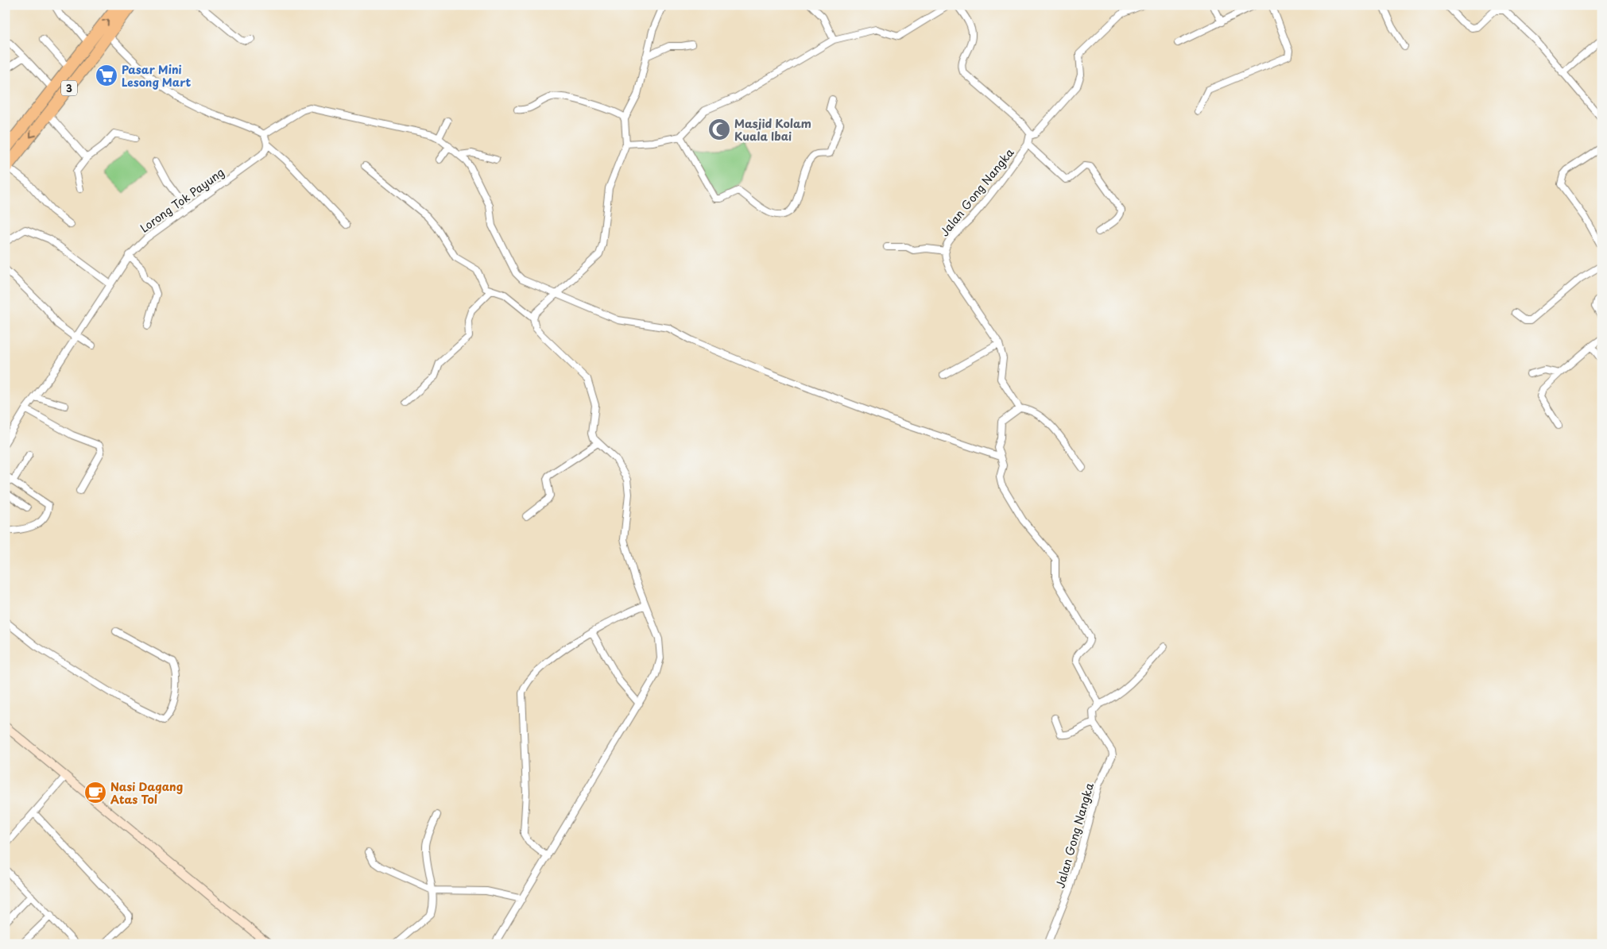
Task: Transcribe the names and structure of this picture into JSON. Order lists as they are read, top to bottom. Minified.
{"streets":{"highway":["3"],"street":["Jalan Gong Nangka","Lorong Tok Payung"]},"places":{"supermarket":["Pasar Mini Lesong Mart"],"mosque":["Masjid Kolam Kuala Ibai"],"cafe":["Nasi Dagang Atas Tol"]}}
